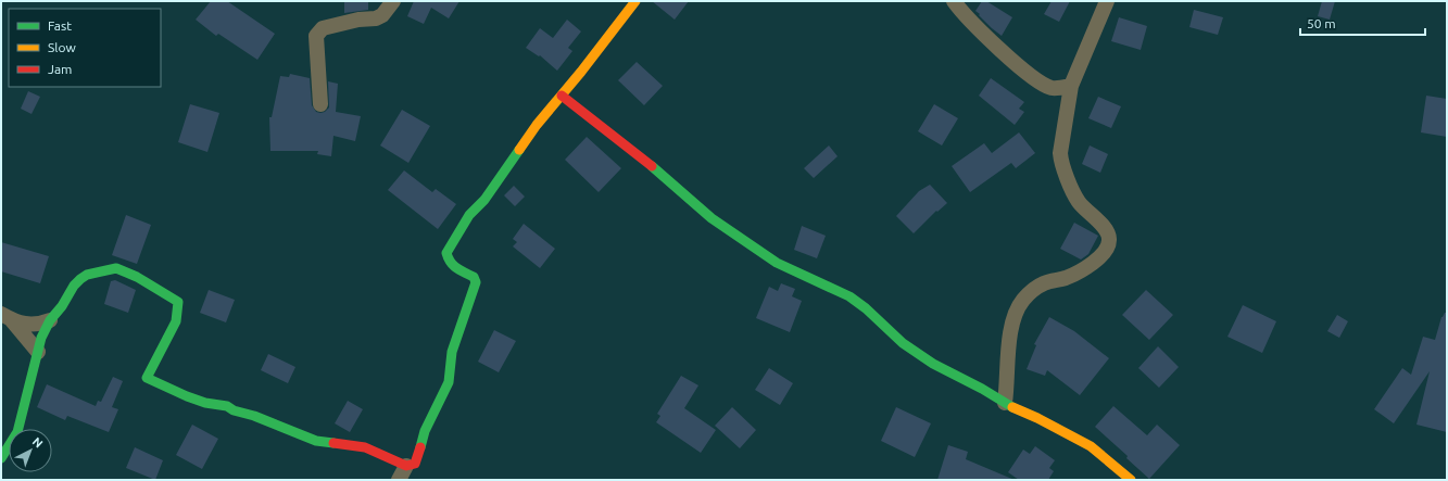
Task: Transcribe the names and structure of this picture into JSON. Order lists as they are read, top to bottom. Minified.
{"legend":["Fast","Slow","Jam"],"scale_bar":"50 m","north":"top right"}
